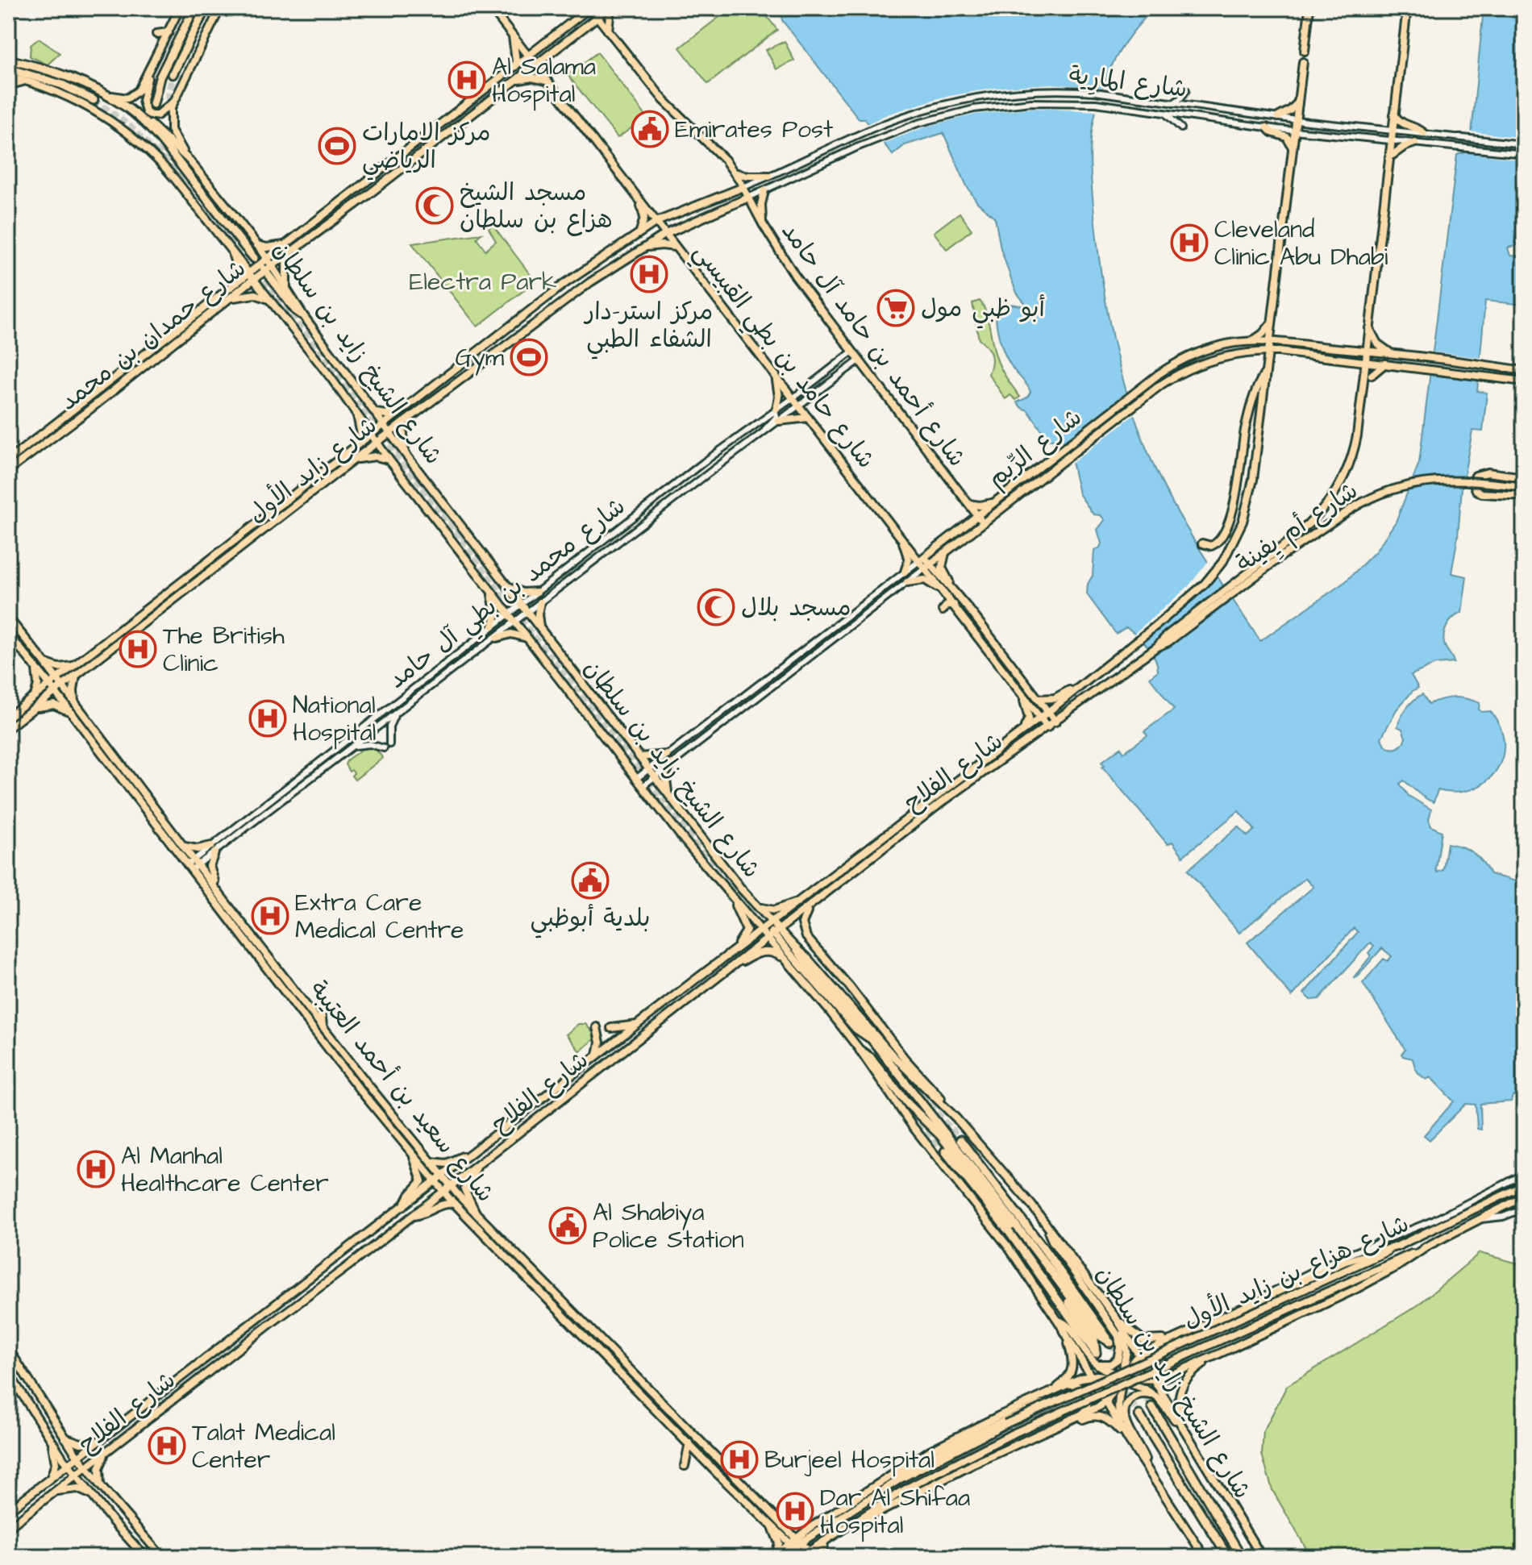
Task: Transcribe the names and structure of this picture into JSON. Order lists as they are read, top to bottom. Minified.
{"streets":{"highway":["شارع الشيخ زايد بن سلطان"],"main road":["شارع حمدان بن محمد","شارع أحمد بن حامد آل حامد","شارع حامد بن بطي القبيسي","شارع الرِّيم","شارع زايد الأول","شارع أم يِفينة","شارع الفلاح","شارع سعيد بن أحمد العتيبة","شارع هزاع بن زايد الأول"],"street":["شارع المارِية","شارع محمد بن بطي آل حامد"]},"crossings":[["شارع المارِية","شارع أحمد بن حامد آل حامد"],["شارع المارِية","شارع زايد الأول"],["شارع حمدان بن محمد","شارع أحمد بن حامد آل حامد"],["شارع حمدان بن محمد","شارع الشيخ زايد بن سلطان"],["شارع حمدان بن محمد","شارع حامد بن بطي القبيسي"],["شارع أحمد بن حامد آل حامد","شارع الرِّيم"],["شارع أحمد بن حامد آل حامد","شارع زايد الأول"],["شارع أحمد بن حامد آل حامد","شارع محمد بن بطي آل حامد"],["شارع الشيخ زايد بن سلطان","شارع الرِّيم"],["شارع الشيخ زايد بن سلطان","شارع زايد الأول"],["شارع الشيخ زايد بن سلطان","شارع محمد بن بطي آل حامد"],["شارع الشيخ زايد بن سلطان","شارع الفلاح"],["شارع حامد بن بطي القبيسي","شارع الرِّيم"],["شارع حامد بن بطي القبيسي","شارع زايد الأول"],["شارع حامد بن بطي القبيسي","شارع محمد بن بطي آل حامد"],["شارع حامد بن بطي القبيسي","شارع الفلاح"],["شارع زايد الأول","شارع سعيد بن أحمد العتيبة"],["شارع أم يِفينة","شارع الفلاح"],["شارع محمد بن بطي آل حامد","شارع سعيد بن أحمد العتيبة"],["شارع الفلاح","شارع سعيد بن أحمد العتيبة"],["شارع سعيد بن أحمد العتيبة","شارع هزاع بن زايد الأول"]],"parks":["Electra Park"],"places":{"hospital":["Al Salama Hospital","Cleveland Clinic Abu Dhabi","مركز استر-دار الشفاء الطبي","The British Clinic","National Hospital","Extra Care Medical Centre","Al Manhal Healthcare Center","Talat Medical Center","Burjeel Hospital","Dar Al Shifaa Hospital"],"public building":["Emirates Post","بلدية أبوظبي","Al Shabiya Police Station"],"sports":["مركز الامارات الرياضي","Gym"],"mosque":["مسجد الشيخ هزاع بن سلطان","مسجد بلال"],"supermarket":["أبو ظبي مول"]}}
